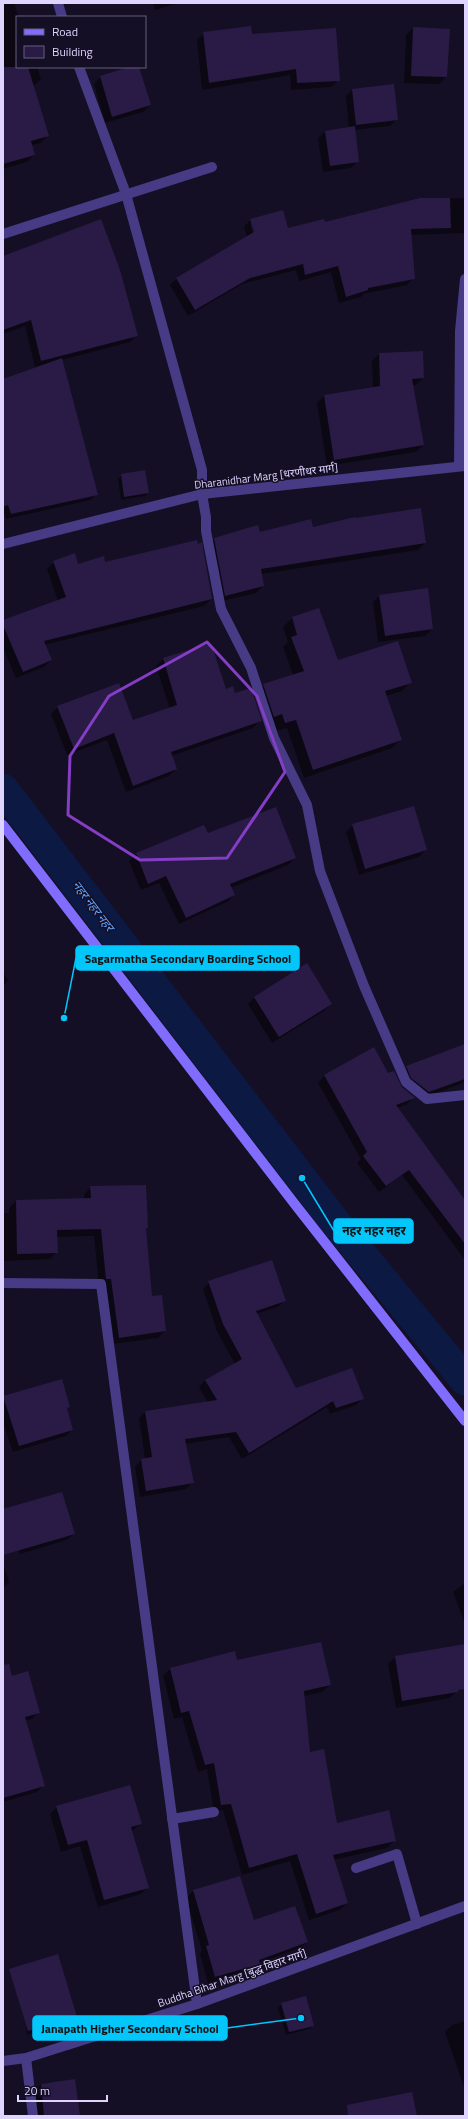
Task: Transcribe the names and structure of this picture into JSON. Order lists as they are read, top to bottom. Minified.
{"streets":{"street":["Dharanidhar Marg [धरणीधर मार्ग]","Buddha Bihar Marg [बुद्ध विहार मार्ग]"]},"water":["नहर नहर नहर"],"places":["Sagarmatha Secondary Boarding School","नहर नहर नहर","Janapath Higher Secondary School"],"legend":["Road","Building"],"scale_bar":"20 m"}
